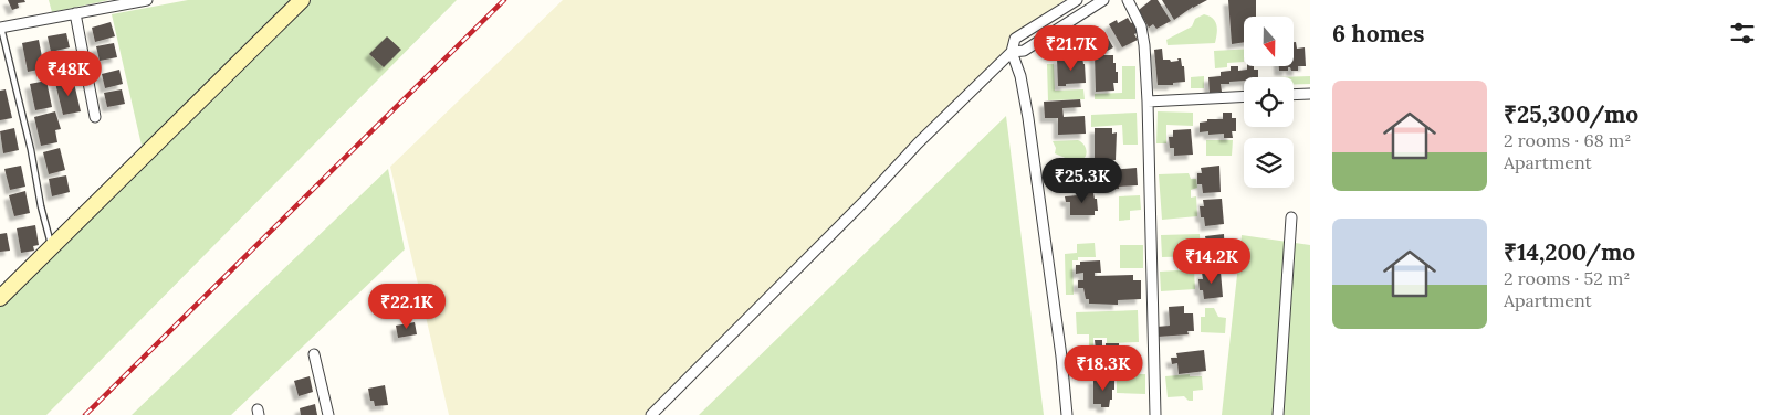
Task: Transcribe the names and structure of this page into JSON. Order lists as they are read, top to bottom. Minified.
{"north":"bottom","page":{"heading":"6 homes","price":["₹21.7K","₹48K","₹25.3K","₹14.2K","₹22.1K","₹18.3K"],"list":[{"name":"₹25,300/mo","note":"2 rooms · 68 m² · Apartment"},{"name":"₹14,200/mo","note":"2 rooms · 52 m² · Apartment"}]}}
